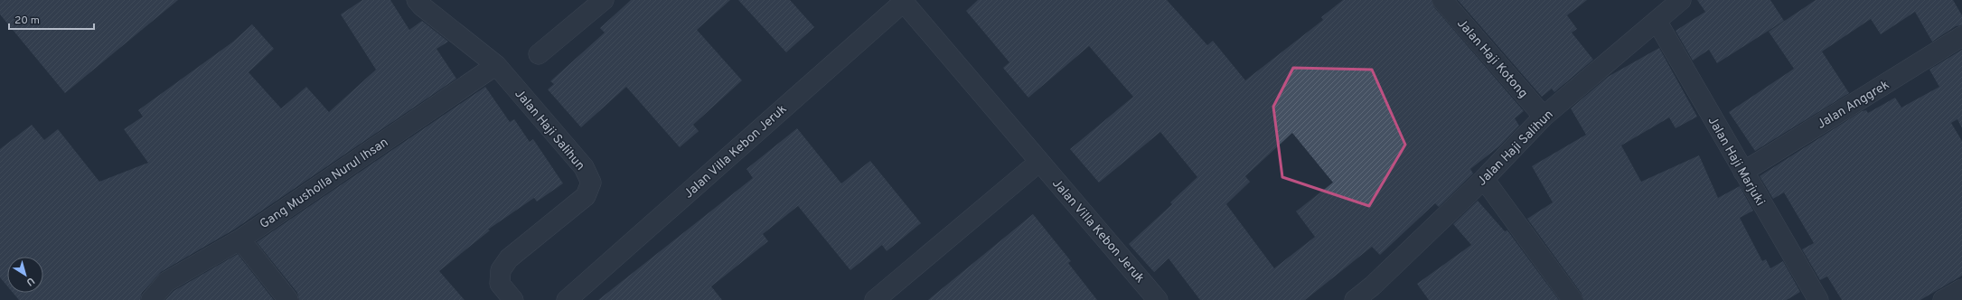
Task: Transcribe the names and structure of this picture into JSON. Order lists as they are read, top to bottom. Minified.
{"streets":{"street":["Jalan Haji Kotong","Jalan Anggrek","Jalan Haji Salihun","Jalan Villa Kebon Jeruk","Jalan Haji Marjuki","Gang Musholla Nurul Ihsan"]},"crossings":[["Jalan Haji Kotong","Jalan Haji Salihun"],["Jalan Anggrek","Jalan Haji Marjuki"],["Jalan Haji Salihun","Jalan Haji Marjuki"],["Jalan Haji Salihun","Gang Musholla Nurul Ihsan"]],"scale_bar":"20 m","north":"bottom right"}
